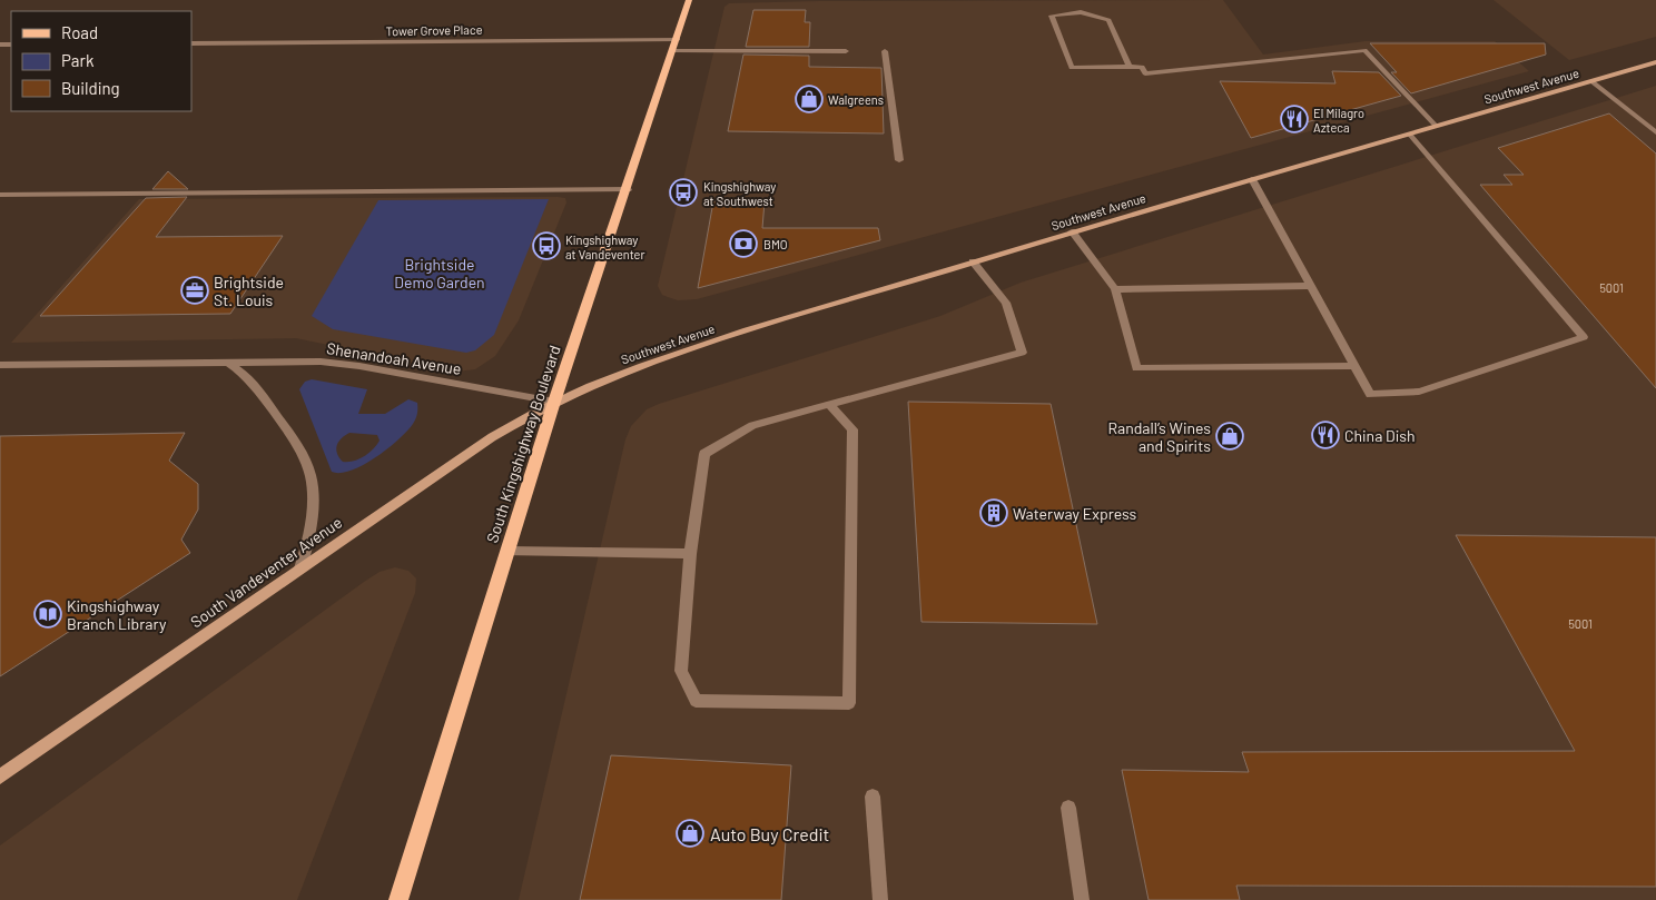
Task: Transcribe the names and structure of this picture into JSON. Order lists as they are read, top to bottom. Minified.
{"streets":{"main road":["South Kingshighway Boulevard"],"street":["Tower Grove Place","Southwest Avenue","Shenandoah Avenue","South Vandeventer Avenue"]},"crossings":[["Tower Grove Place","South Kingshighway Boulevard"],["Southwest Avenue","Shenandoah Avenue"],["Southwest Avenue","South Kingshighway Boulevard"],["Southwest Avenue","South Vandeventer Avenue"],["Shenandoah Avenue","South Kingshighway Boulevard"],["Shenandoah Avenue","South Vandeventer Avenue"],["South Kingshighway Boulevard","South Vandeventer Avenue"]],"parks":["Brightside Demo Garden"],"places":{"shop":["Walgreens","Randall’s Wines and Spirits","Auto Buy Credit"],"restaurant":["El Milagro Azteca","China Dish"],"bus stop":["Kingshighway at Southwest","Kingshighway at Vandeventer"],"bank":["BMO"],"office":["Brightside St. Louis"],"building":["Waterway Express"],"library":["Kingshighway Branch Library"]},"house_numbers":["5001","5001"],"legend":["Road","Park","Building"]}
